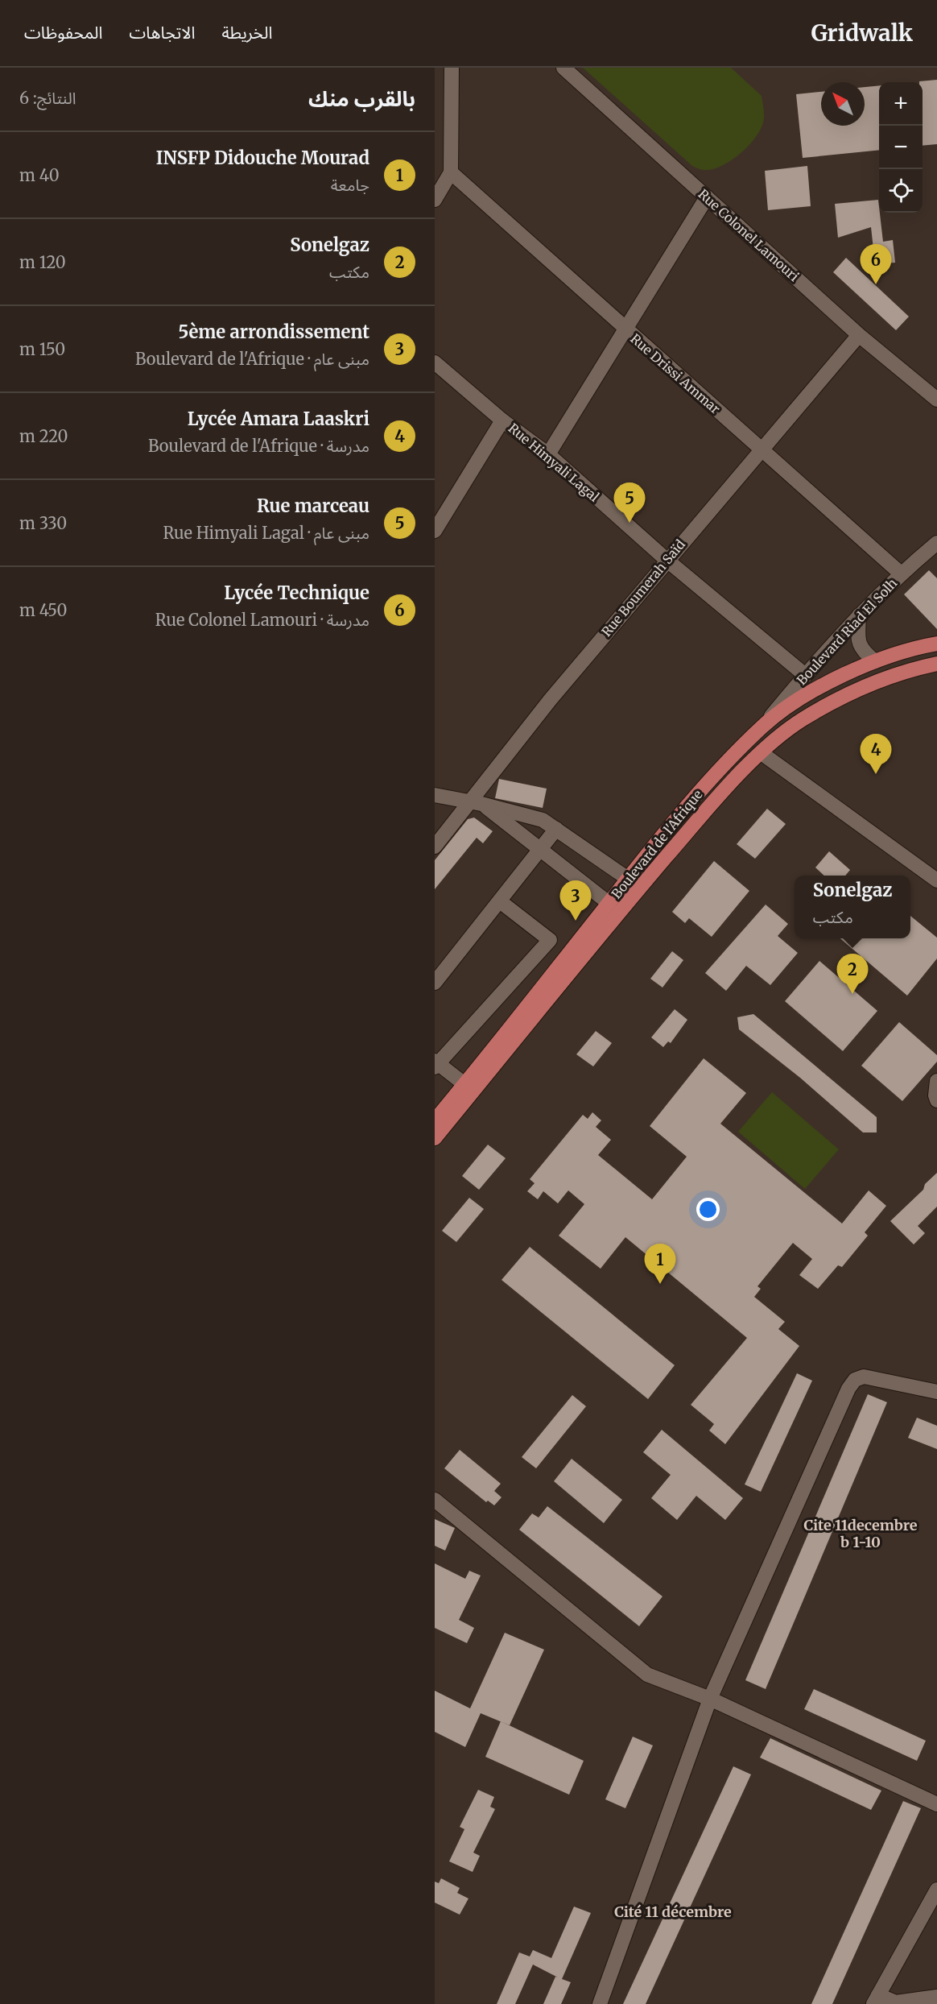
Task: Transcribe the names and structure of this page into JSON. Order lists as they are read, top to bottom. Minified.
{"streets":{"main road":["Boulevard de l'Afrique"],"street":["Rue Colonel Lamouri","Rue Drissi Ammar","Rue Himyali Lagal","Rue Boumerah Saïd","Boulevard Riad El Solh"]},"crossings":[["Rue Colonel Lamouri","Rue Boumerah Saïd"],["Rue Drissi Ammar","Rue Boumerah Saïd"],["Rue Drissi Ammar","Boulevard Riad El Solh"],["Rue Himyali Lagal","Rue Boumerah Saïd"],["Rue Himyali Lagal","Boulevard Riad El Solh"],["Boulevard Riad El Solh","Boulevard de l'Afrique"]],"districts":["Cite 11decembre b 1-10","Cité 11 décembre"],"north":"top left","page":{"header":"Gridwalk","nav":["الخريطة","الاتجاهات","المحفوظات"],"heading":["بالقرب منك","النتائج: 6"],"map_buttons":["+","−"],"list":[{"mark":"1","name":"INSFP Didouche Mourad","note":"جامعة","value":"40 m"},{"mark":"2","name":"Sonelgaz","note":"مكتب","value":"120 m"},{"mark":"3","name":"5ème arrondissement","note":"مبنى عام · Boulevard de l'Afrique","value":"150 m"},{"mark":"4","name":"Lycée Amara Laaskri","note":"مدرسة · Boulevard de l'Afrique","value":"220 m"},{"mark":"5","name":"Rue marceau","note":"مبنى عام · Rue Himyali Lagal","value":"330 m"},{"mark":"6","name":"Lycée Technique","note":"مدرسة · Rue Colonel Lamouri","value":"450 m"}],"pins":["6","5","4","3","2","1"],"popup":["Sonelgaz","مكتب"]}}
